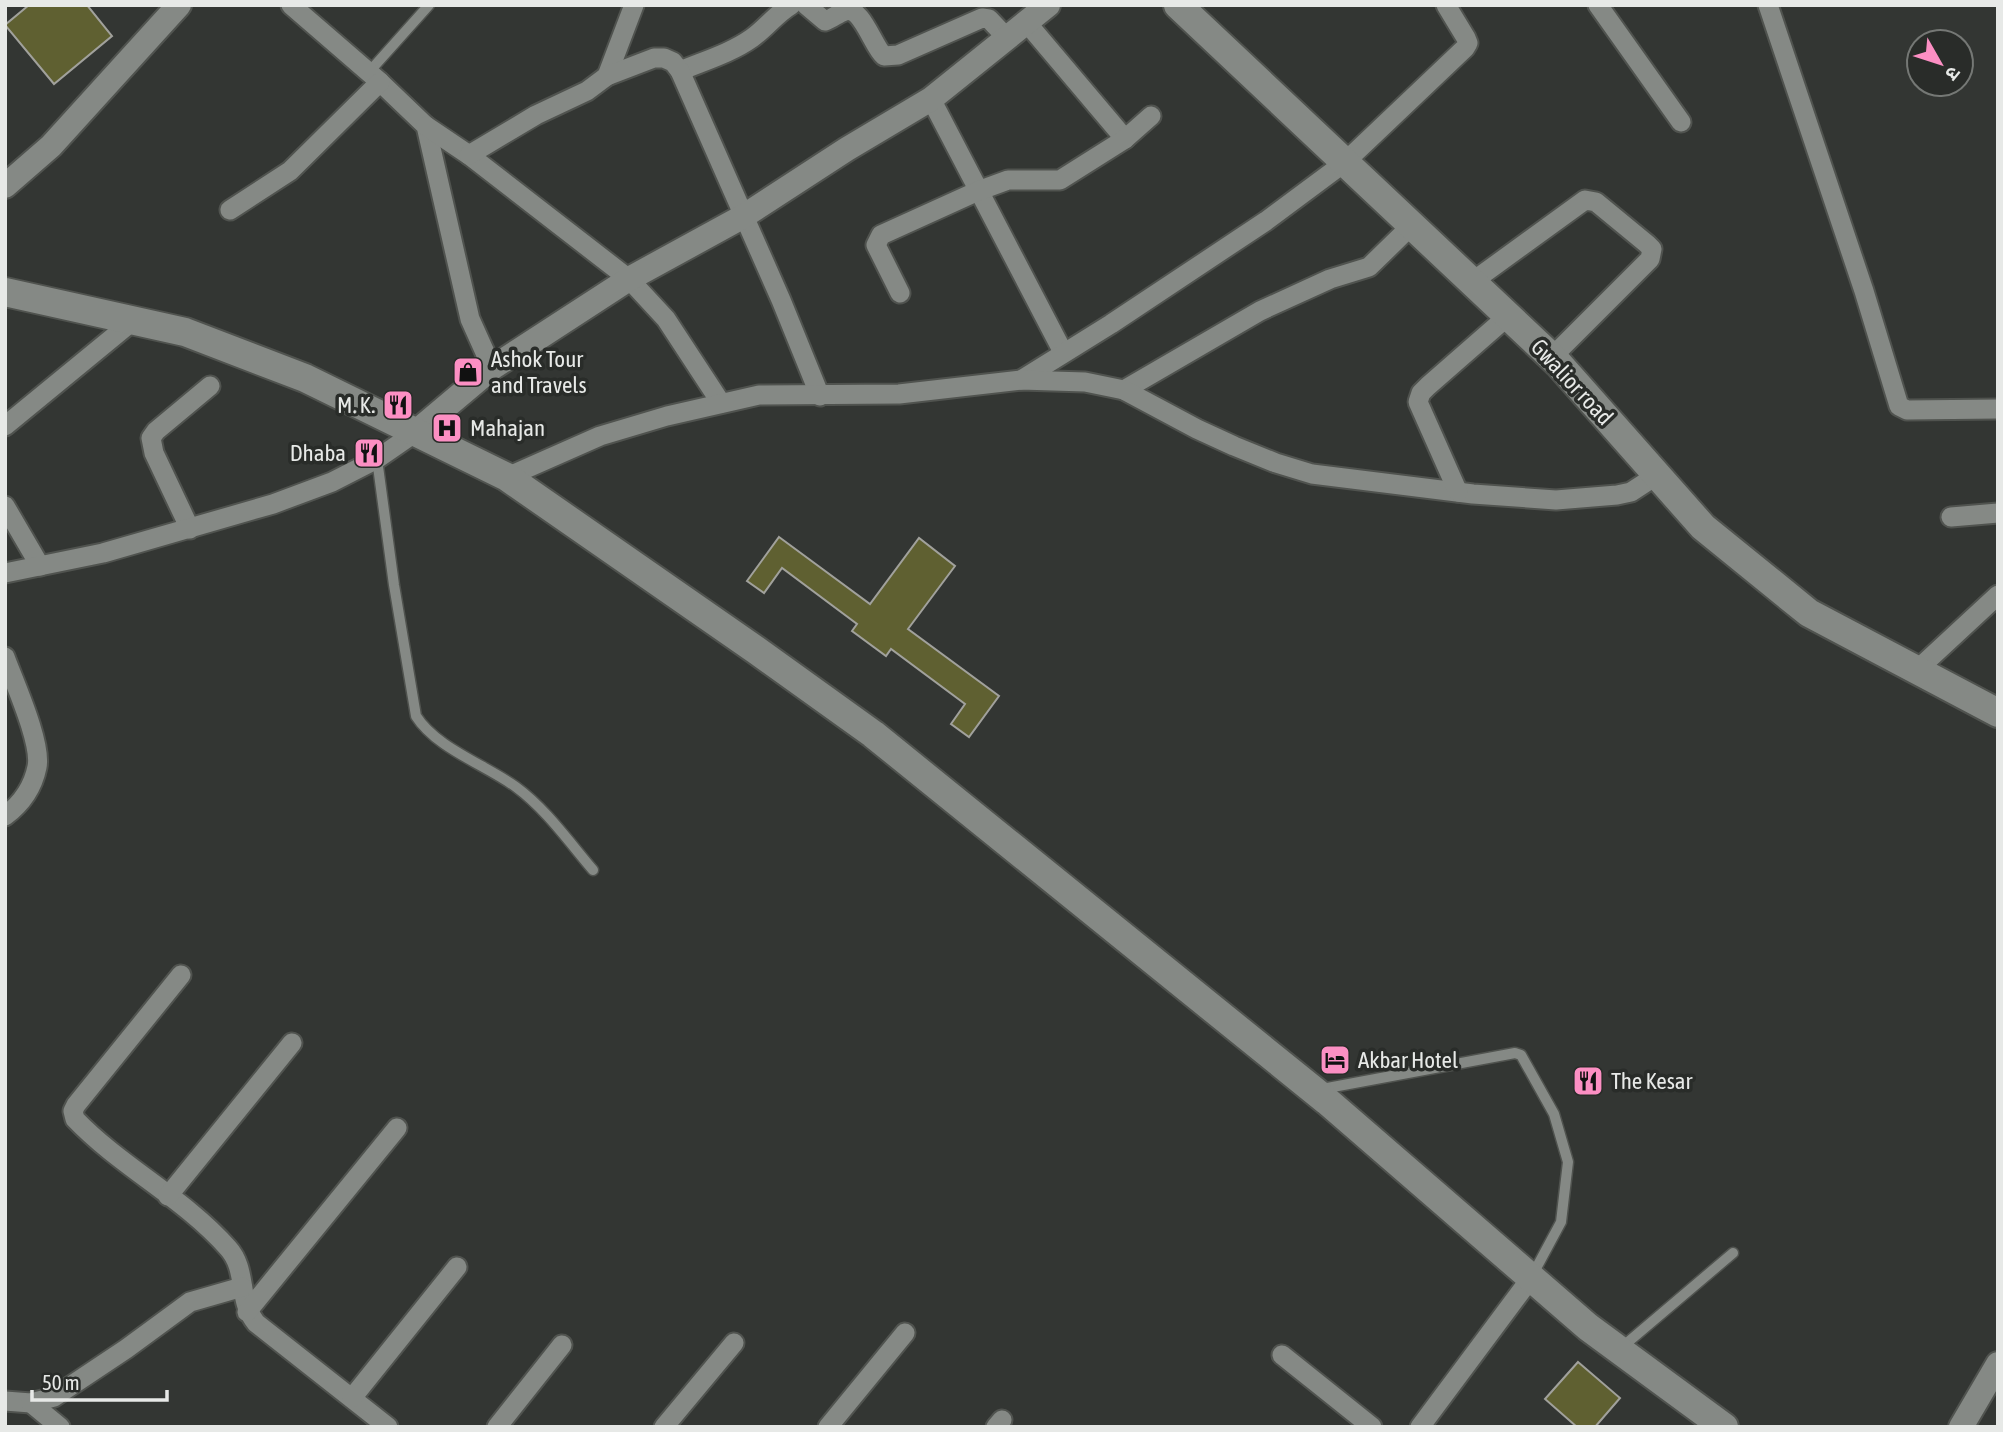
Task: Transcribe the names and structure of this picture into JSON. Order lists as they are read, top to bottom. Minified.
{"streets":{"main road":["Gwalior road"]},"places":{"shop":["Ashok Tour and Travels"],"restaurant":["M. K.","Dhaba","The Kesar"],"hospital":["Mahajan"],"hotel":["Akbar Hotel"]},"scale_bar":"50 m","north":"bottom right"}
